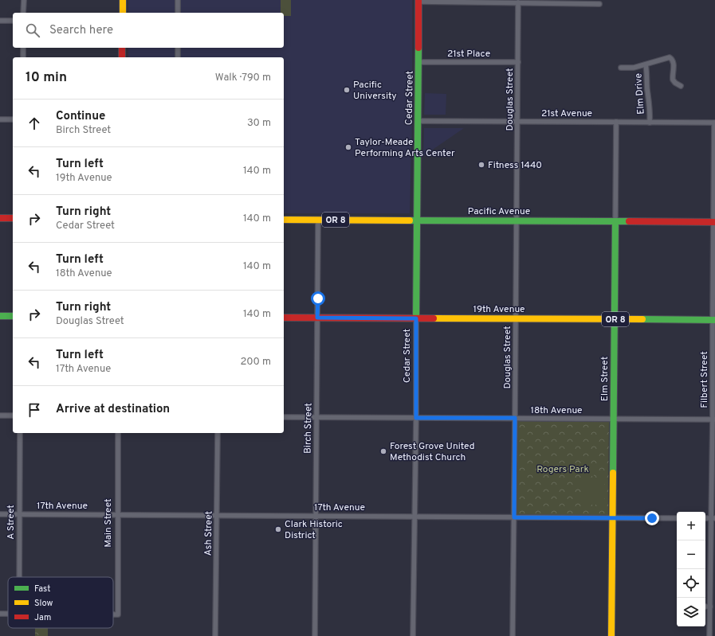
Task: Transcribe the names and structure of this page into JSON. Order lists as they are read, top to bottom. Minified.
{"streets":{"main road":["Cedar Street","Pacific Avenue","OR 8","19th Avenue","Elm Street"],"street":["21st Place","Elm Drive","Douglas Street","21st Avenue","Filbert Street","18th Avenue","Birch Street","17th Avenue","A Street","Main Street","Ash Street"]},"crossings":[["21st Place","Cedar Street"],["21st Place","Douglas Street"],["Elm Drive","21st Avenue"],["Cedar Street","21st Avenue"],["Cedar Street","Pacific Avenue"],["Cedar Street","19th Avenue"],["Cedar Street","18th Avenue"],["Cedar Street","17th Avenue"],["Douglas Street","21st Avenue"],["Douglas Street","Pacific Avenue"],["Douglas Street","19th Avenue"],["Douglas Street","18th Avenue"],["Douglas Street","17th Avenue"],["21st Avenue","Elm Street"],["21st Avenue","Filbert Street"],["Pacific Avenue","Elm Street"],["Pacific Avenue","Filbert Street"],["Pacific Avenue","Birch Street"],["19th Avenue","Elm Street"],["19th Avenue","Filbert Street"],["19th Avenue","Birch Street"],["Elm Street","18th Avenue"],["Elm Street","17th Avenue"],["Filbert Street","18th Avenue"],["18th Avenue","Birch Street"],["Birch Street","17th Avenue"],["17th Avenue","A Street"],["17th Avenue","Main Street"],["17th Avenue","Ash Street"]],"parks":["Rogers Park"],"places":["Pacific University","Taylor-Meade Performing Arts Center","Fitness 1440","Forest Grove United Methodist Church","Clark Historic District"],"legend":["Fast","Slow","Jam"],"page":{"search":"Search here","heading":["10 min","Walk · 790 m"],"list":[["Continue","Birch Street","30 m"],["Turn left","19th Avenue","140 m"],["Turn right","Cedar Street","140 m"],["Turn left","18th Avenue","140 m"],["Turn right","Douglas Street","140 m"],["Turn left","17th Avenue","200 m"],"Arrive at destination"],"map_buttons":["+","−"]}}
